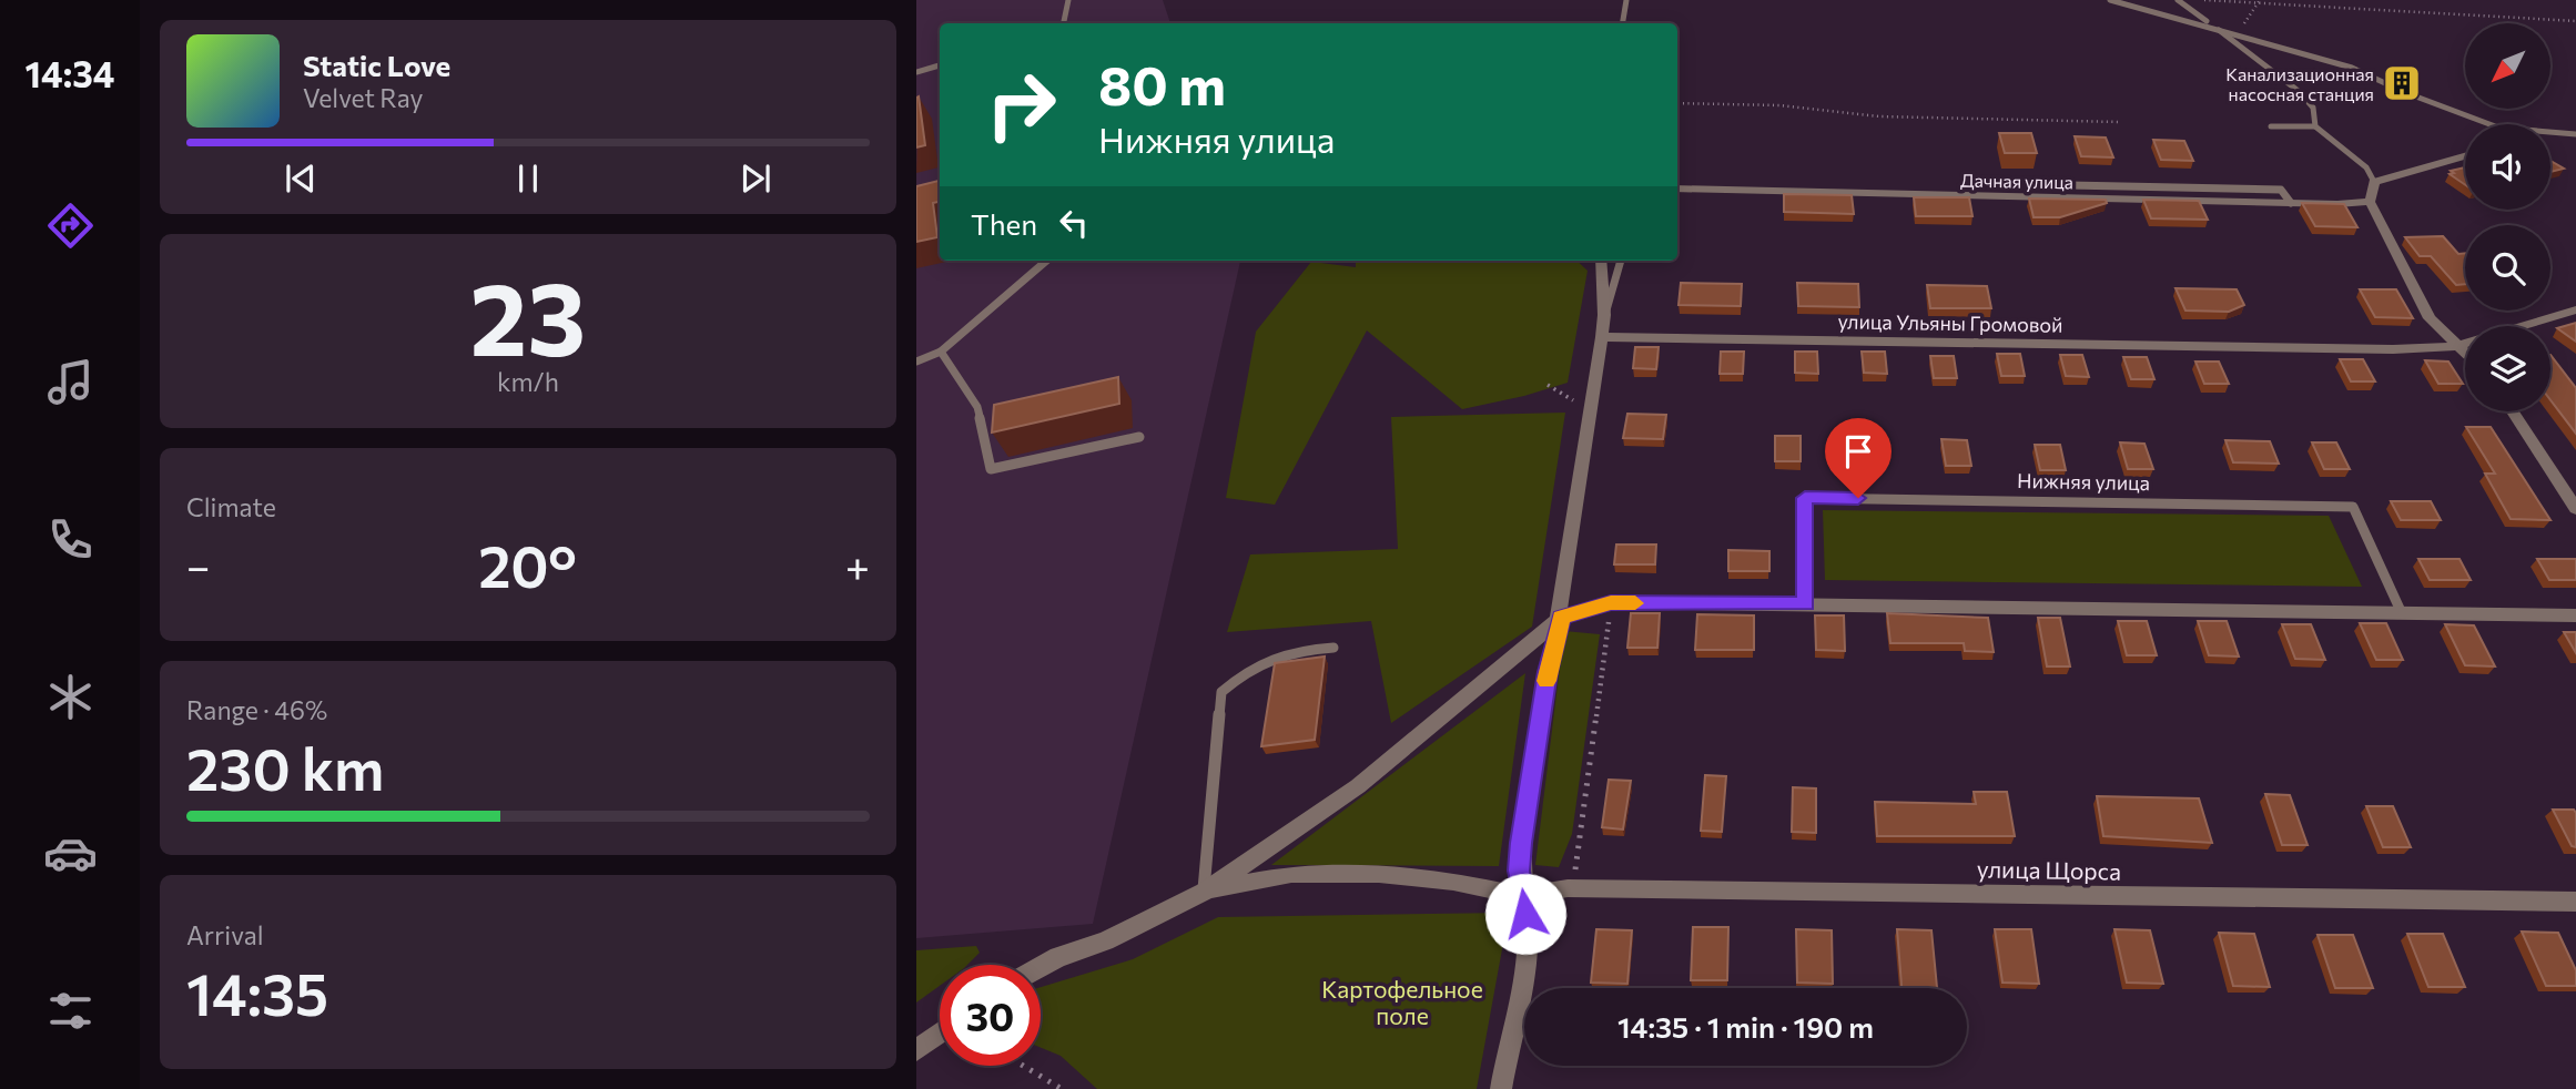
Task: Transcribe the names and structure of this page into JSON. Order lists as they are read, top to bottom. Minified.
{"streets":{"street":["Дачная улица","улица Ульяны Громовой","улица Щорса"],"lane":["Нижняя улица"]},"parks":["Картофельное поле"],"places":{"building":["Канализационная насосная станция"]},"north":"bottom left","page":{"tabs":"14:34","turn":["80 m","Нижняя улица"],"song":["Static Love","Velvet Ray"],"then":"Then","tile":[["23","km/h"],"Climate",["Range · 46%","230 km"],["Arrival","14:35"]],"heat":["−","20°","+"],"limit":"30","trip":"14:35 · 1 min · 190 m"}}
